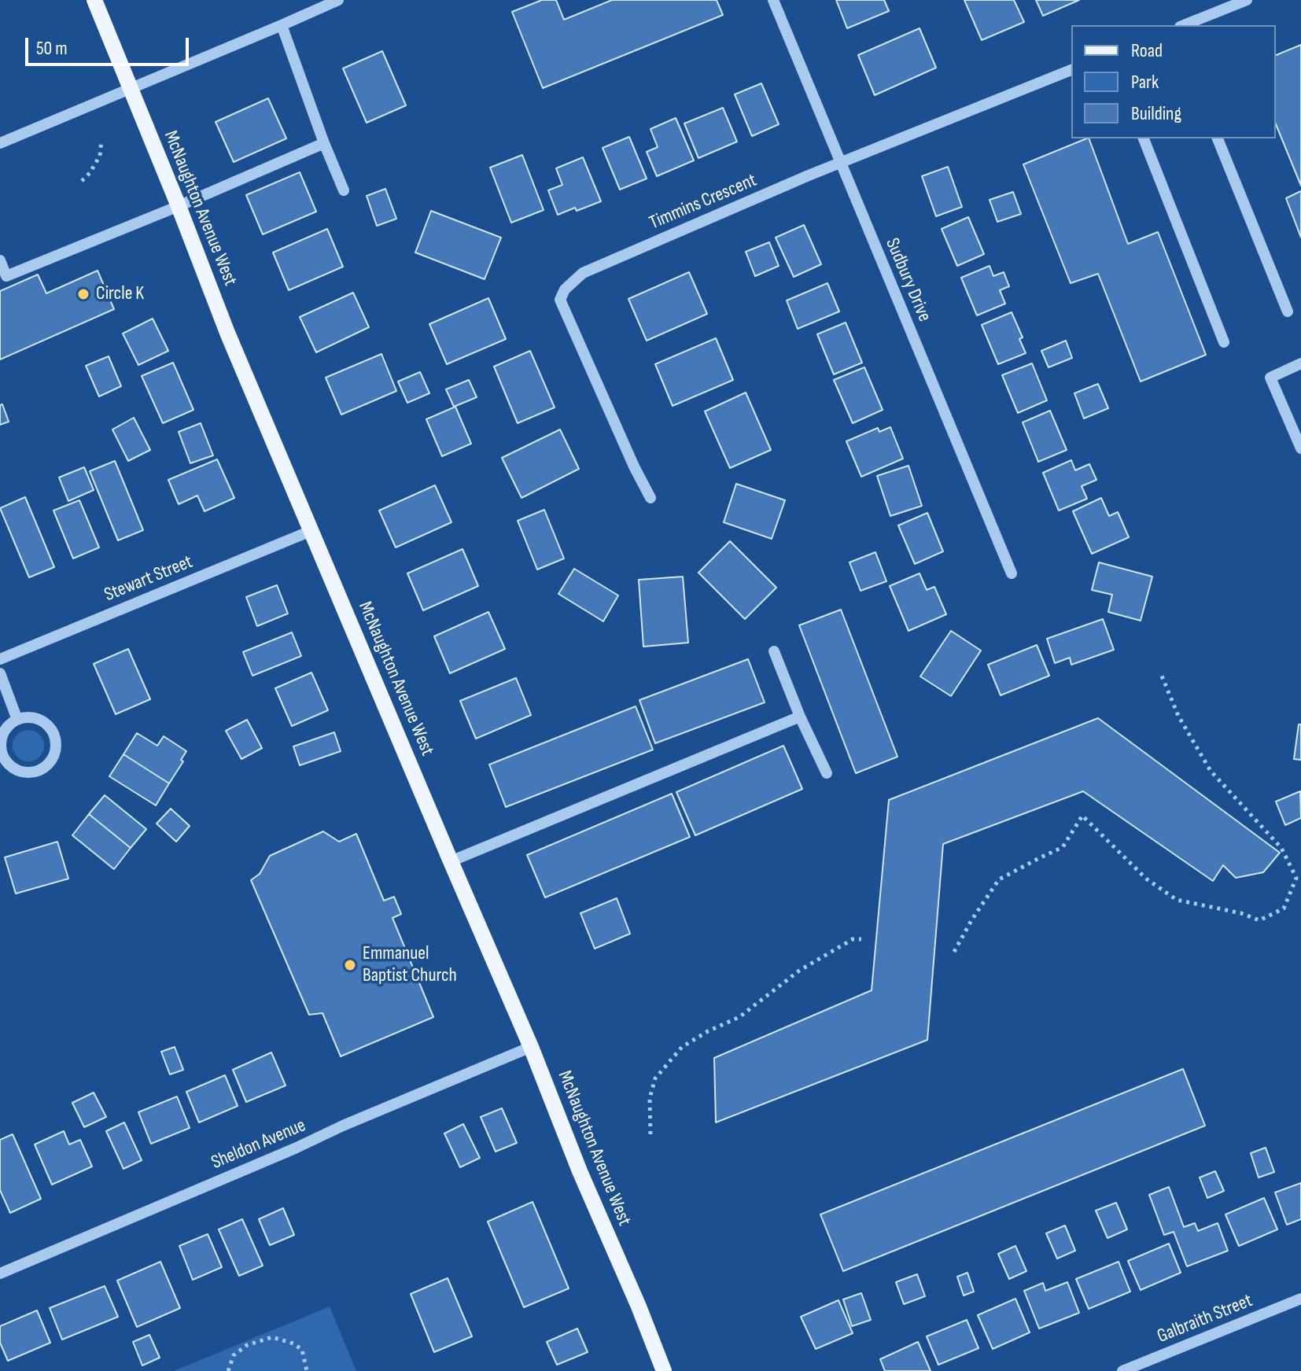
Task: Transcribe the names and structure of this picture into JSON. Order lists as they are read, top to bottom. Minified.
{"streets":{"main road":["McNaughton Avenue West"],"street":["Timmins Crescent","Sudbury Drive","Stewart Street","Sheldon Avenue","Galbraith Street"]},"crossings":[["Timmins Crescent","Sudbury Drive"],["McNaughton Avenue West","Stewart Street"],["McNaughton Avenue West","Sheldon Avenue"]],"places":["Circle K","Emmanuel Baptist Church"],"legend":["Road","Park","Building"],"scale_bar":"50 m"}
